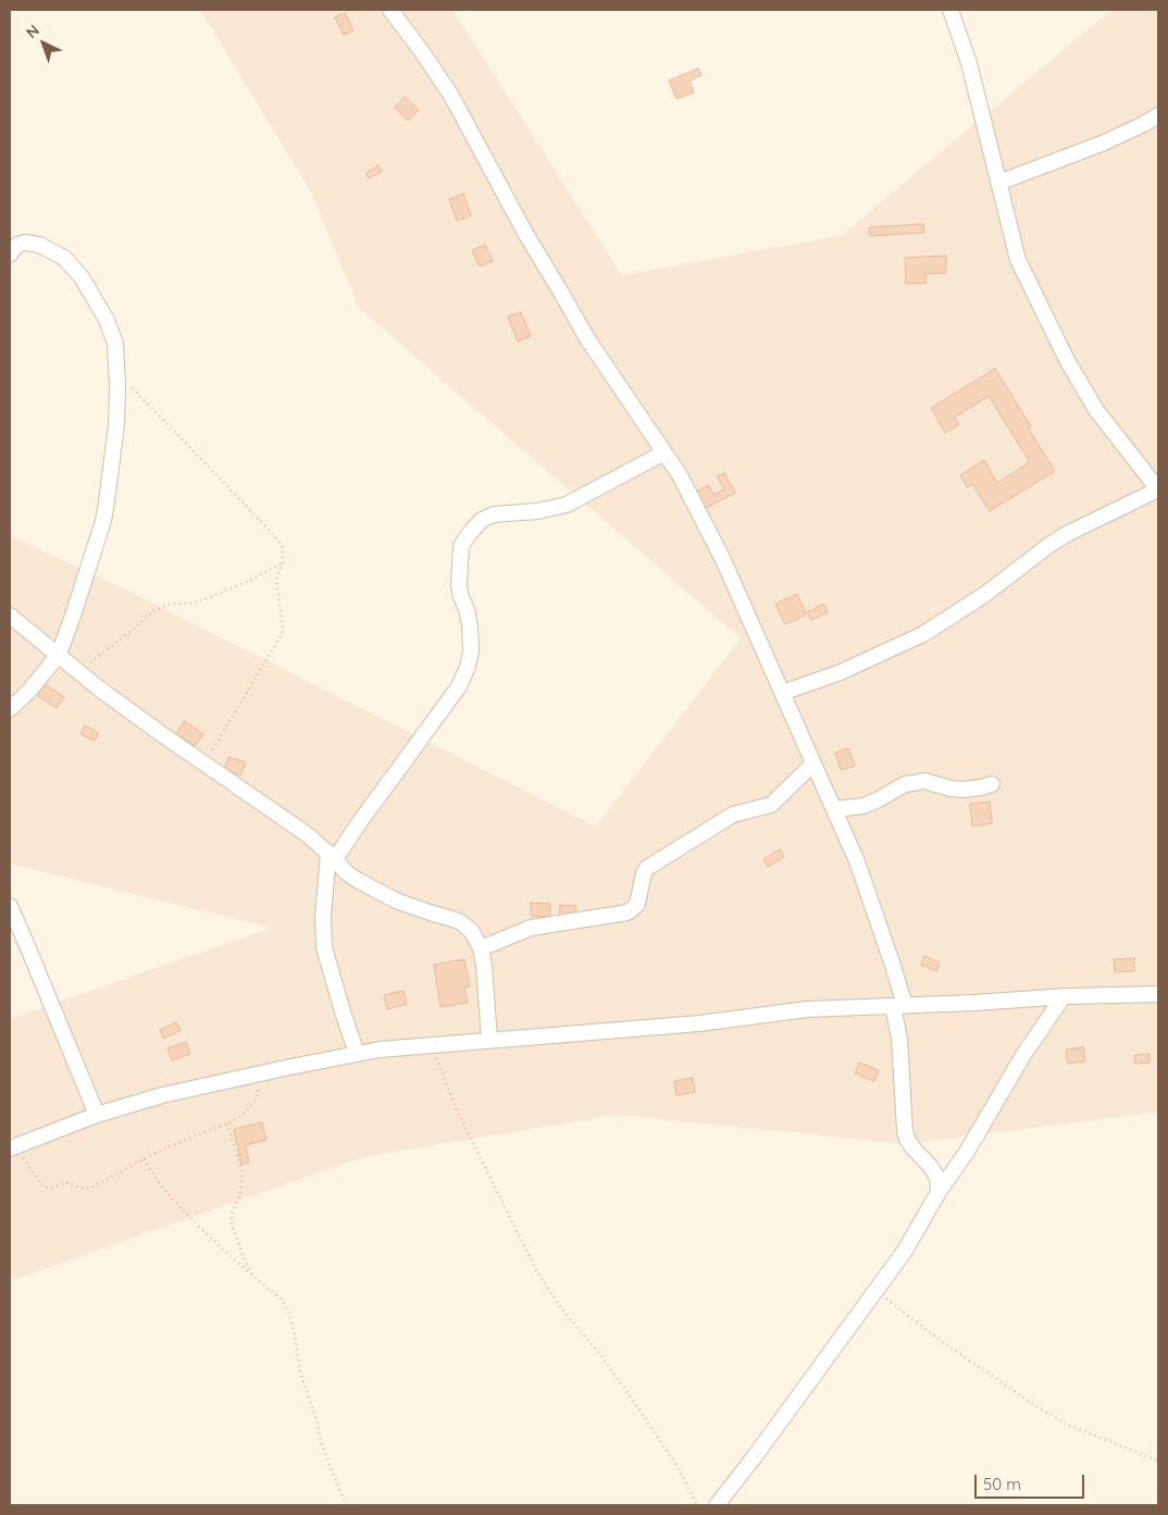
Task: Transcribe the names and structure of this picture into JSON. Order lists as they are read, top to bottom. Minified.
{"scale_bar":"50 m","north":"top left"}
